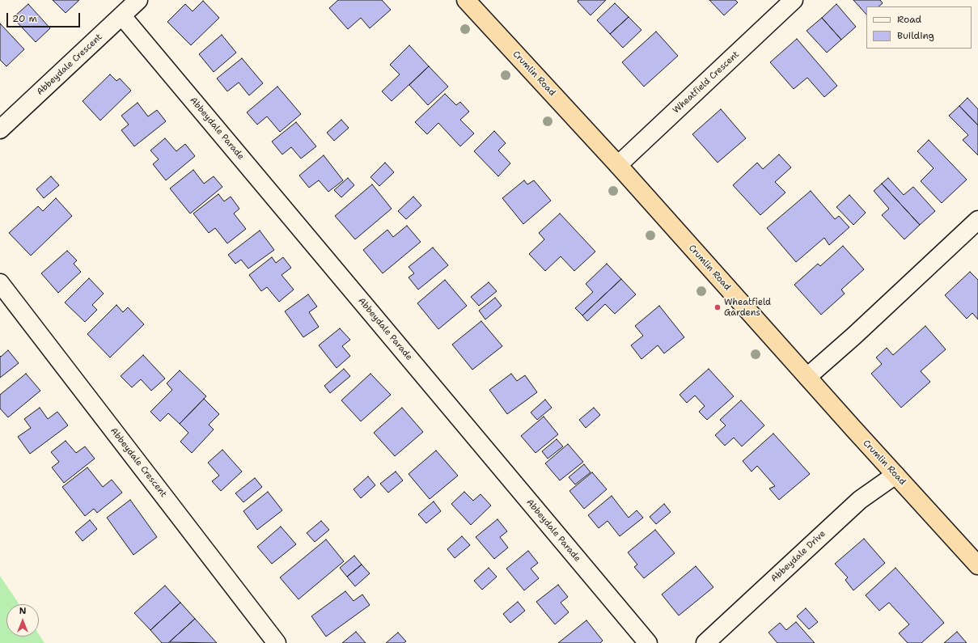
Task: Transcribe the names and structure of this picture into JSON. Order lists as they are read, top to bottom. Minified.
{"streets":{"highway":["Crumlin Road"],"street":["Abbeydale Crescent","Wheatfield Crescent","Abbeydale Parade","Abbeydale Drive"]},"crossings":[["Abbeydale Crescent","Abbeydale Parade"],["Crumlin Road","Wheatfield Crescent"],["Crumlin Road","Abbeydale Drive"]],"places":["Wheatfield Gardens"],"legend":["Road","Building"],"scale_bar":"20 m","north":"top"}
